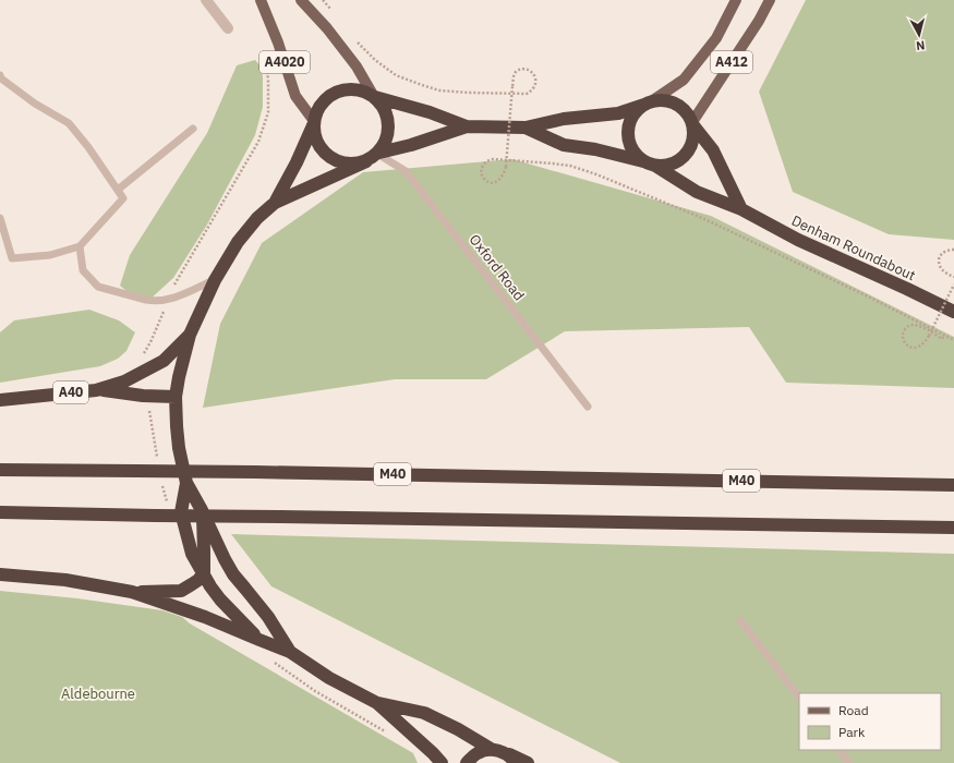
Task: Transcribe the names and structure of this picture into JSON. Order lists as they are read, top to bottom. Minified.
{"streets":{"highway":["Denham Roundabout","A40","M40"],"main road":["A4020","A412"],"lane":["Oxford Road"]},"crossings":[["A4020","Denham Roundabout"],["A4020","Oxford Road"],["A412","Denham Roundabout"],["Denham Roundabout","Oxford Road"],["Denham Roundabout","A40"]],"parks":["Aldebourne"],"legend":["Road","Park"],"north":"bottom"}
